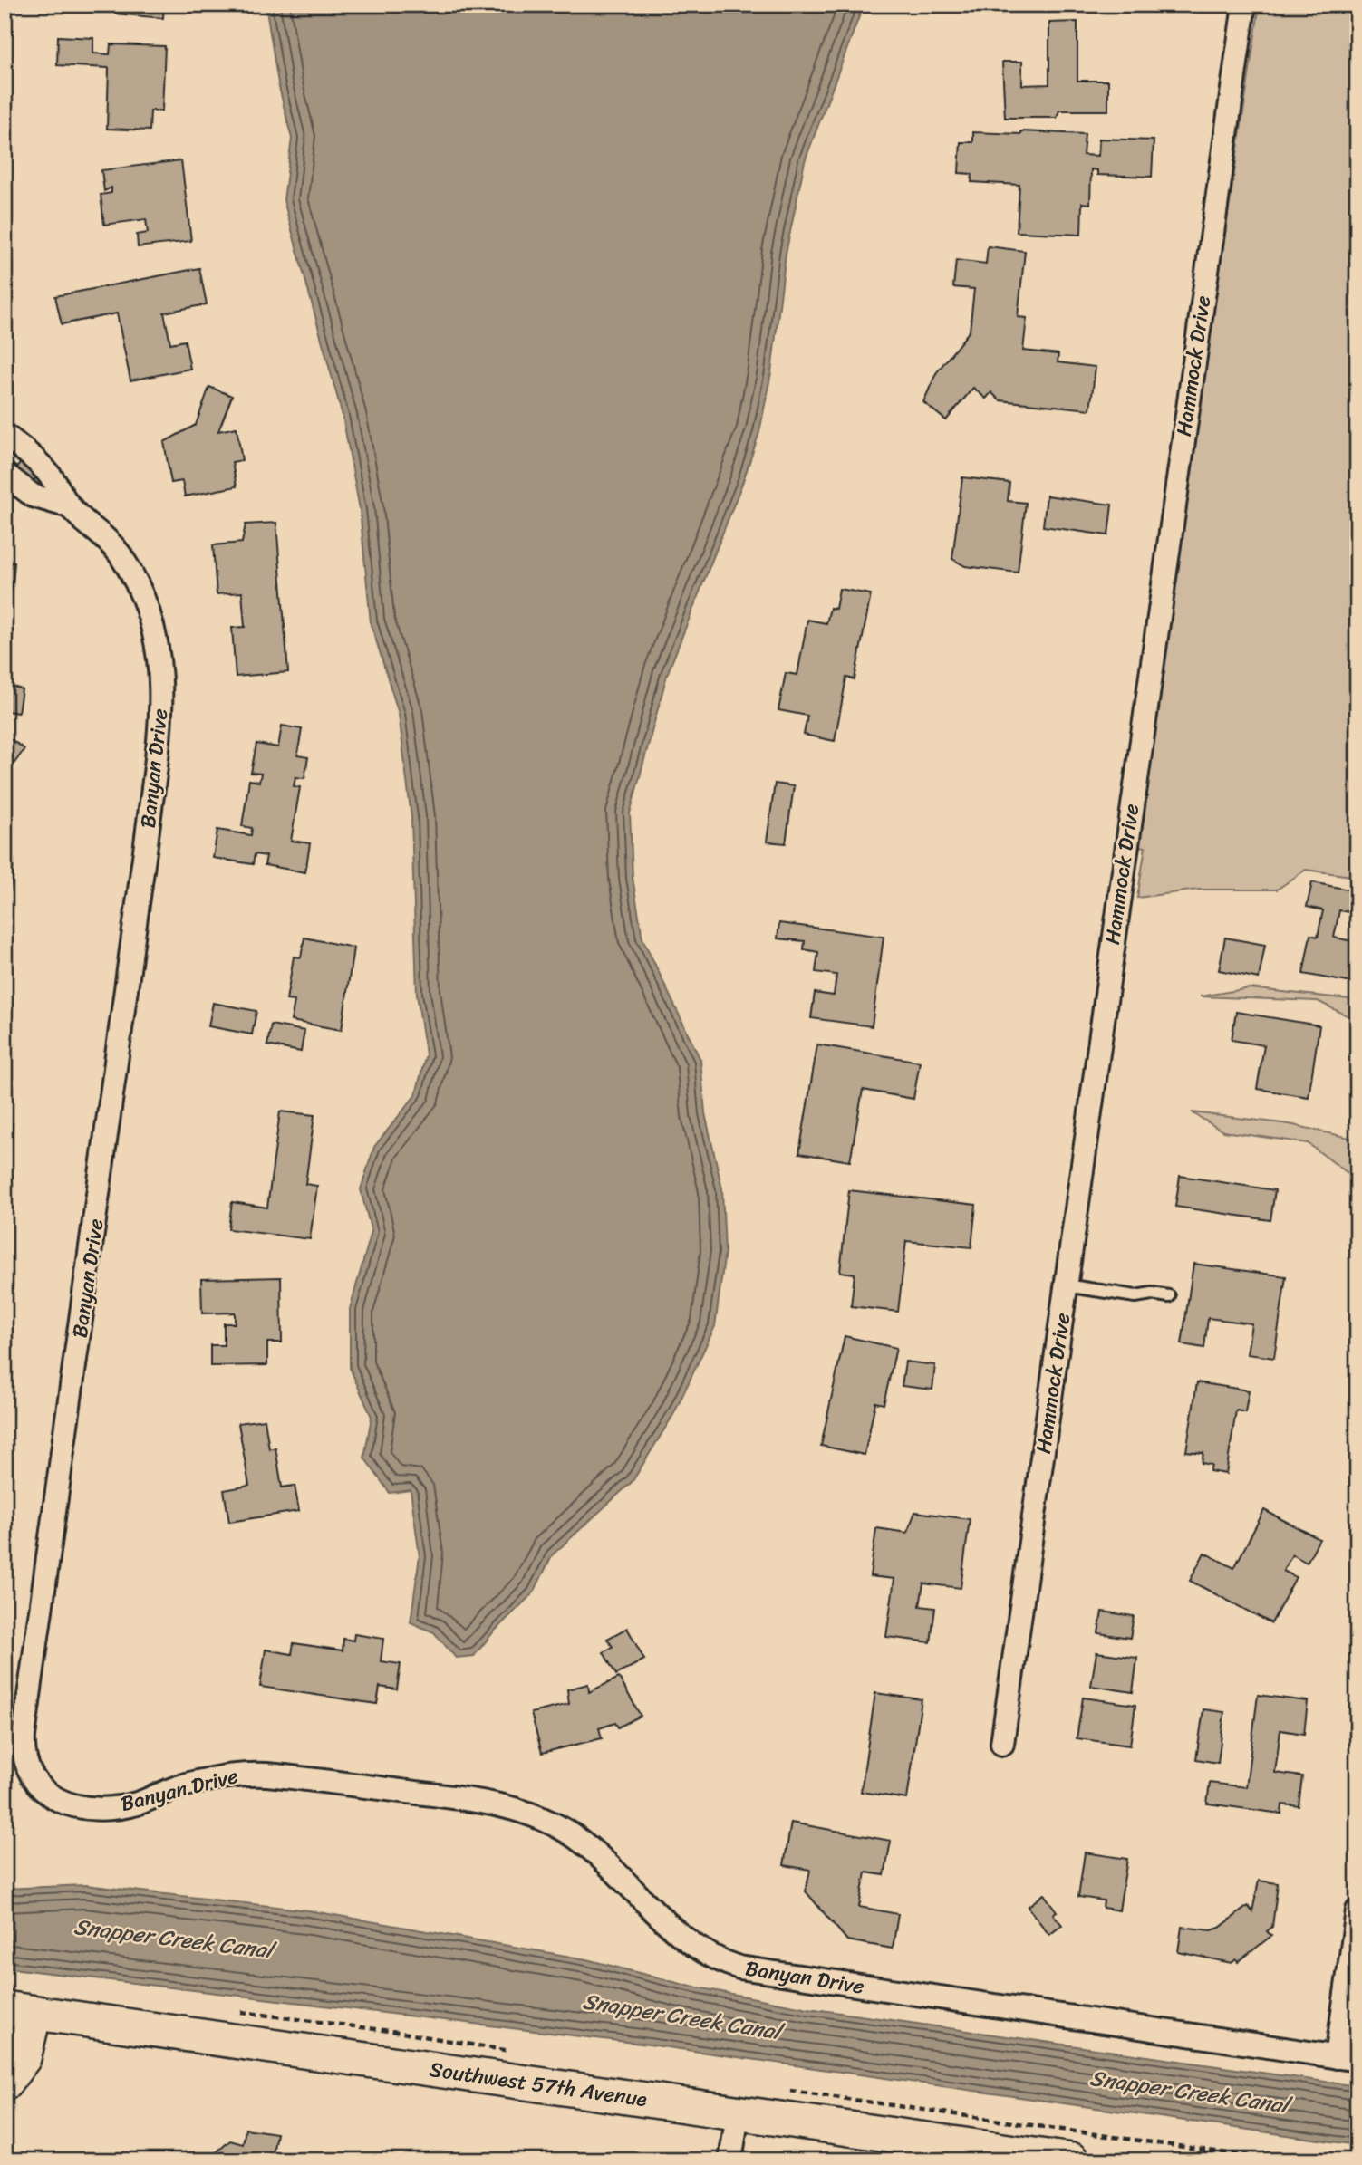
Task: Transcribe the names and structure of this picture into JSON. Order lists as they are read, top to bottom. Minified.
{"streets":{"main road":["Southwest 57th Avenue"],"street":["Hammock Drive","Banyan Drive"]},"water":["Snapper Creek Canal"]}
